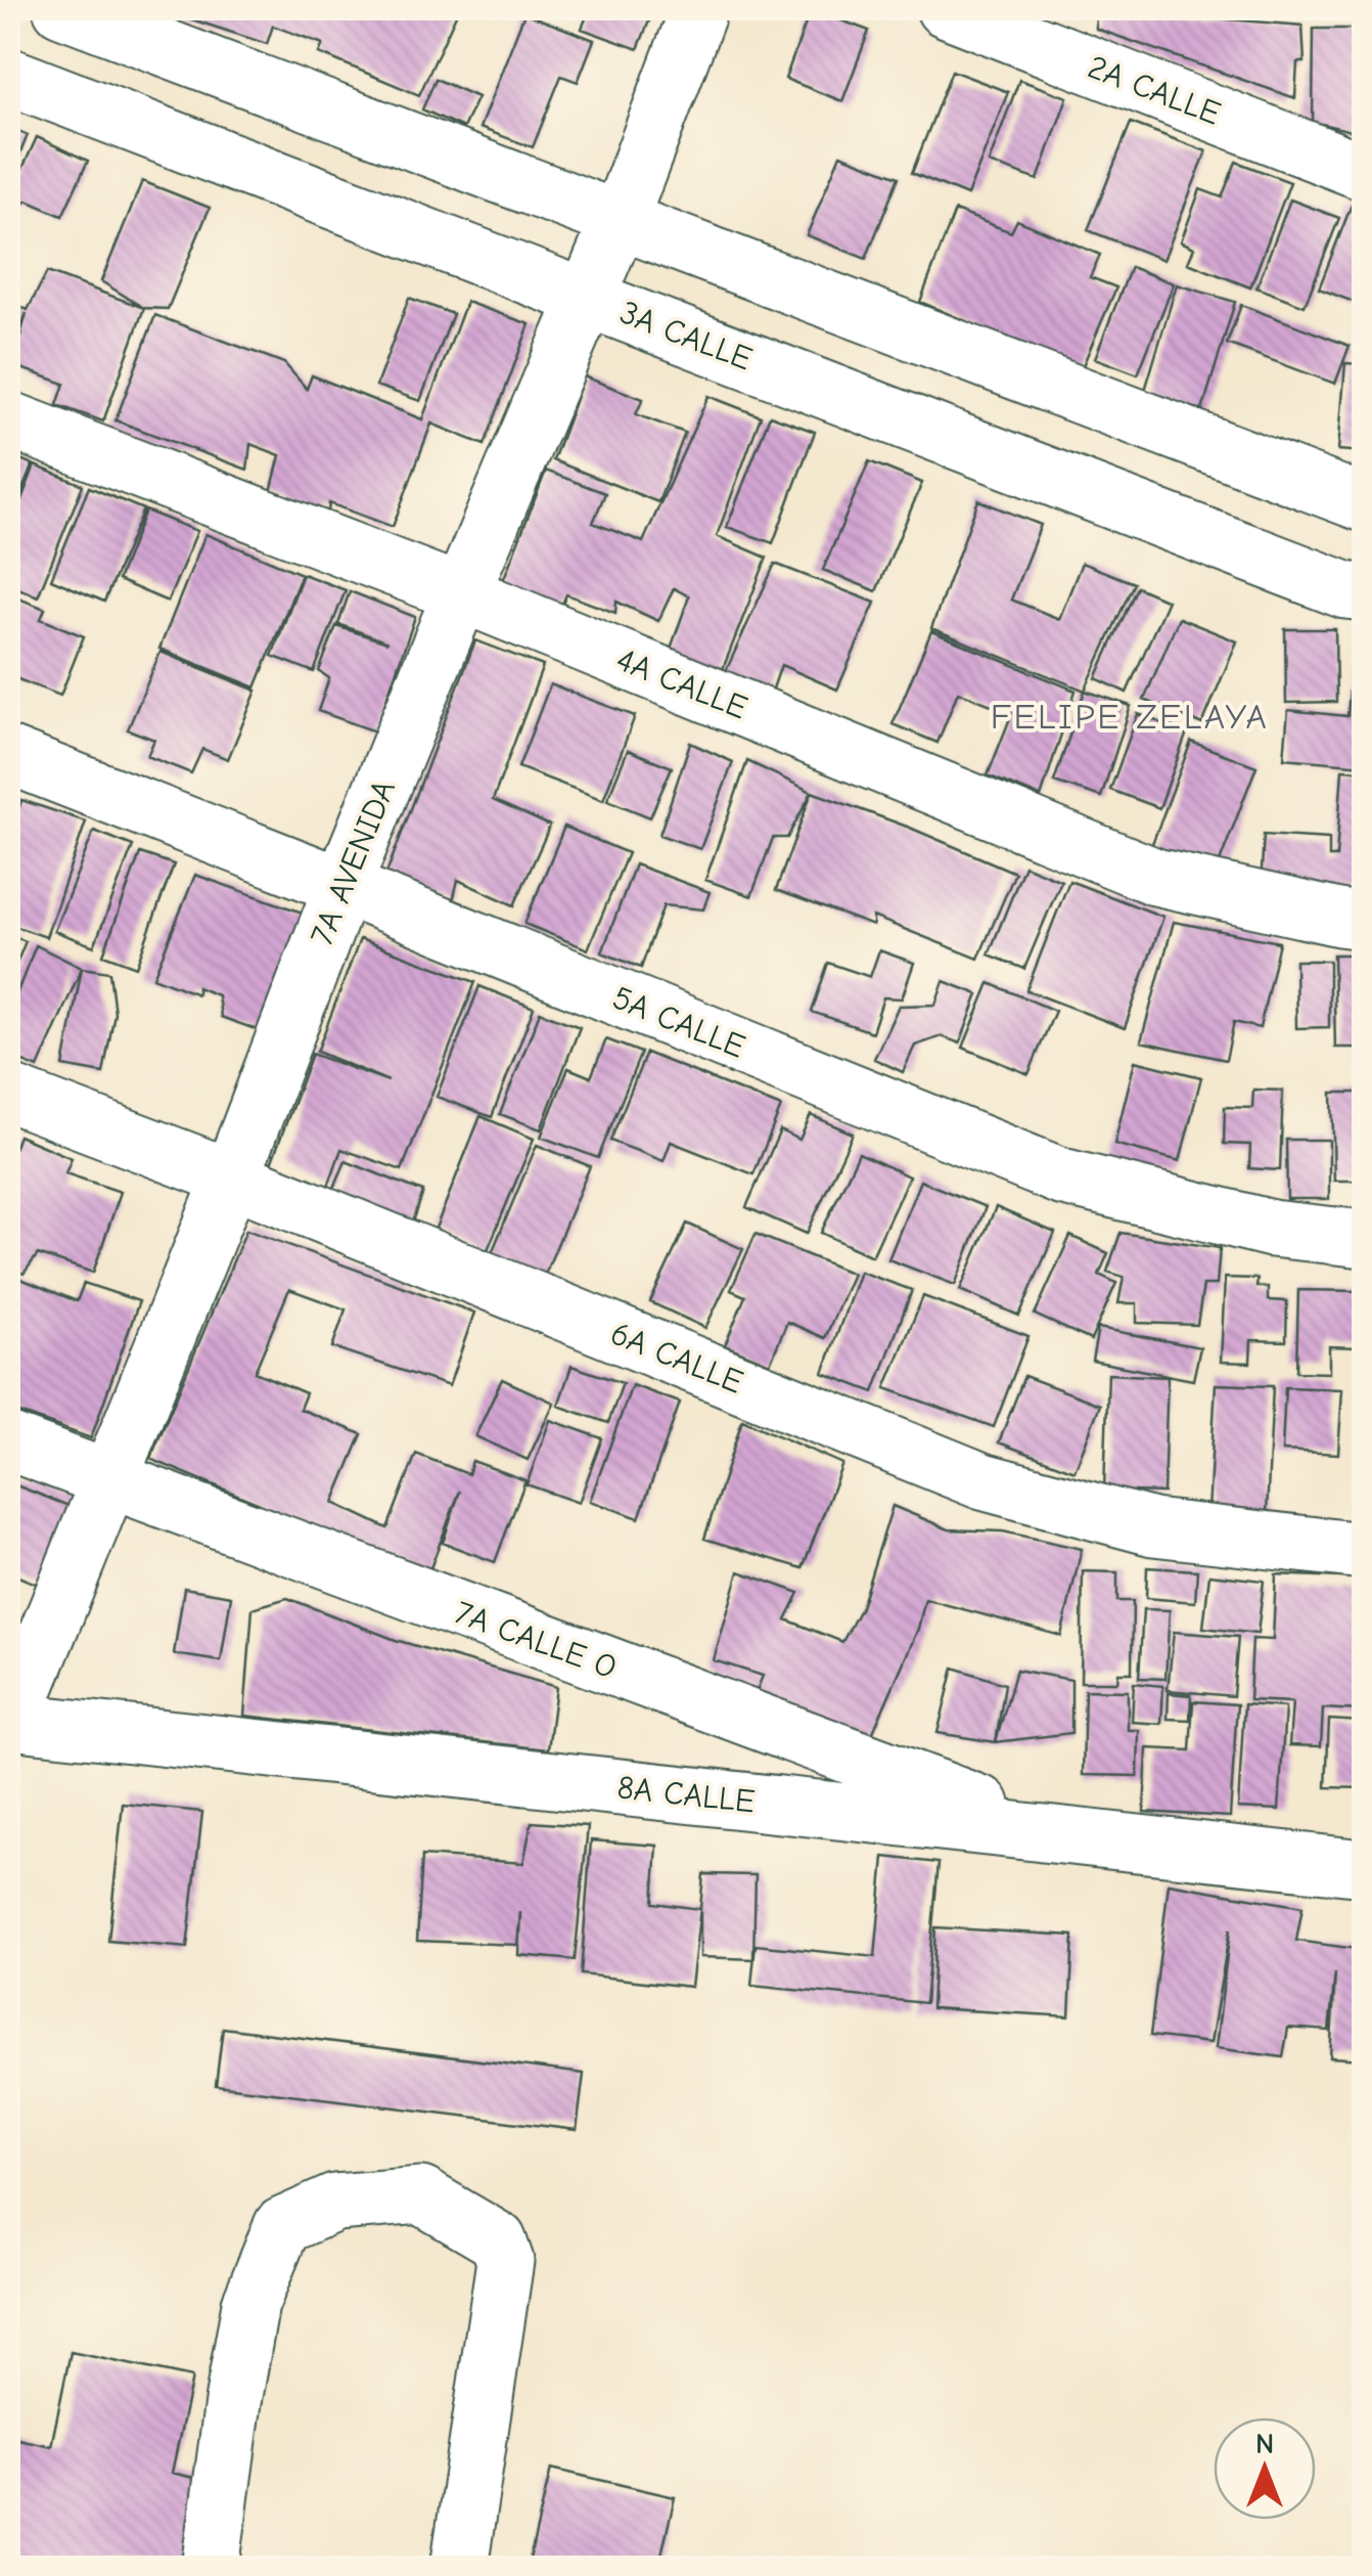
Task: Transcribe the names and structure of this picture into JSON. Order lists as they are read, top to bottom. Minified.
{"streets":{"street":["2A CALLE","3A CALLE","4A CALLE","7A AVENIDA","5A CALLE","6A CALLE","7A CALLE O","8A CALLE"]},"crossings":[["3A CALLE","7A AVENIDA"],["4A CALLE","7A AVENIDA"],["7A AVENIDA","5A CALLE"],["7A AVENIDA","6A CALLE"],["7A AVENIDA","7A CALLE O"],["7A AVENIDA","8A CALLE"],["7A CALLE O","8A CALLE"]],"districts":["FELIPE ZELAYA"],"north":"top"}
